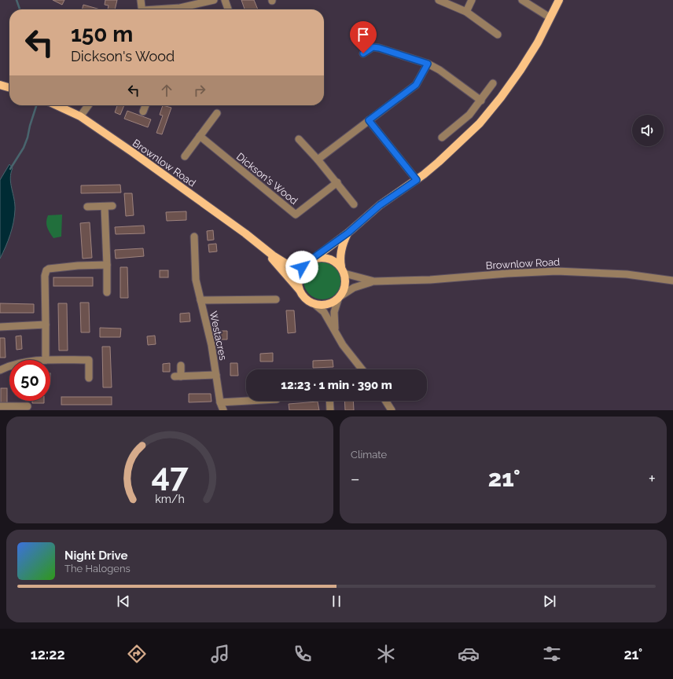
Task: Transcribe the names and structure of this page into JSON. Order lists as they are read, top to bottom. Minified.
{"streets":{"main road":["Brownlow Road"],"street":["Dickson's Wood","Westacres"]},"page":{"turn":["150 m","Dickson's Wood"],"limit":"50","trip":"12:23 · 1 min · 390 m","tile":"Climate","heat":["−","21°","+"],"song":["Night Drive","The Halogens"],"tabs":["12:22","21°"],"gauge":["47","km/h"]}}
